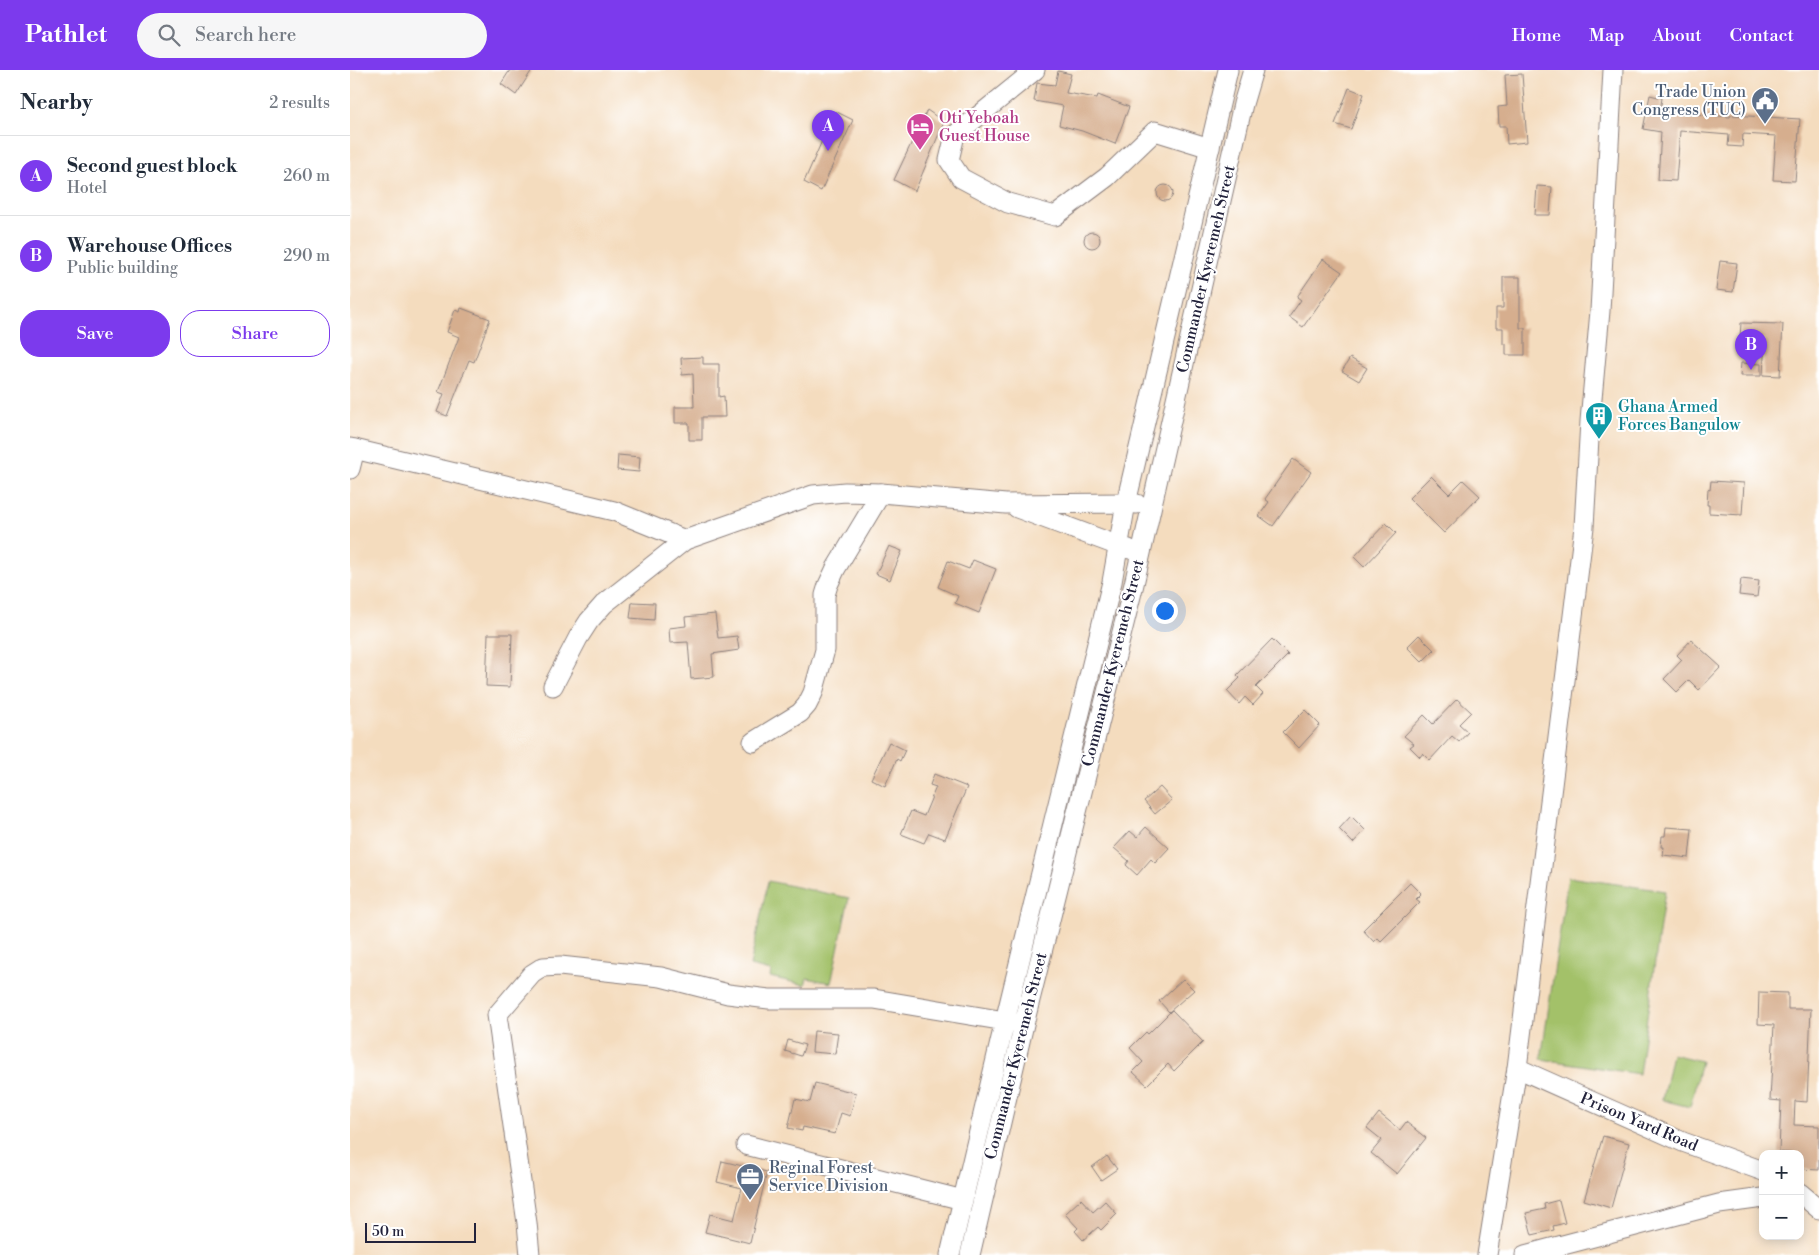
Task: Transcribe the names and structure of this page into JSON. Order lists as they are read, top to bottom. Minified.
{"streets":{"street":["Commander Kyeremeh Street","Prison Yard Road"]},"places":{"public building":["Trade Union Congress (TUC)"],"hotel":["Oti Yeboah Guest House"],"building":["Ghana Armed Forces Bangulow"],"office":["Reginal Forest Service Division"]},"scale_bar":"50 m","page":{"header":"Pathlet","search":"Search here","nav":["Home","Map","About","Contact"],"heading":["Nearby","2 results"],"pins":["A","B"],"list":[{"mark":"A","name":"Second guest block","note":"Hotel","value":"260 m"},{"mark":"B","name":"Warehouse Offices","note":"Public building","value":"290 m"}],"buttons":["Save","Share"],"map_buttons":["+","−"],"scale":"50 m"}}
